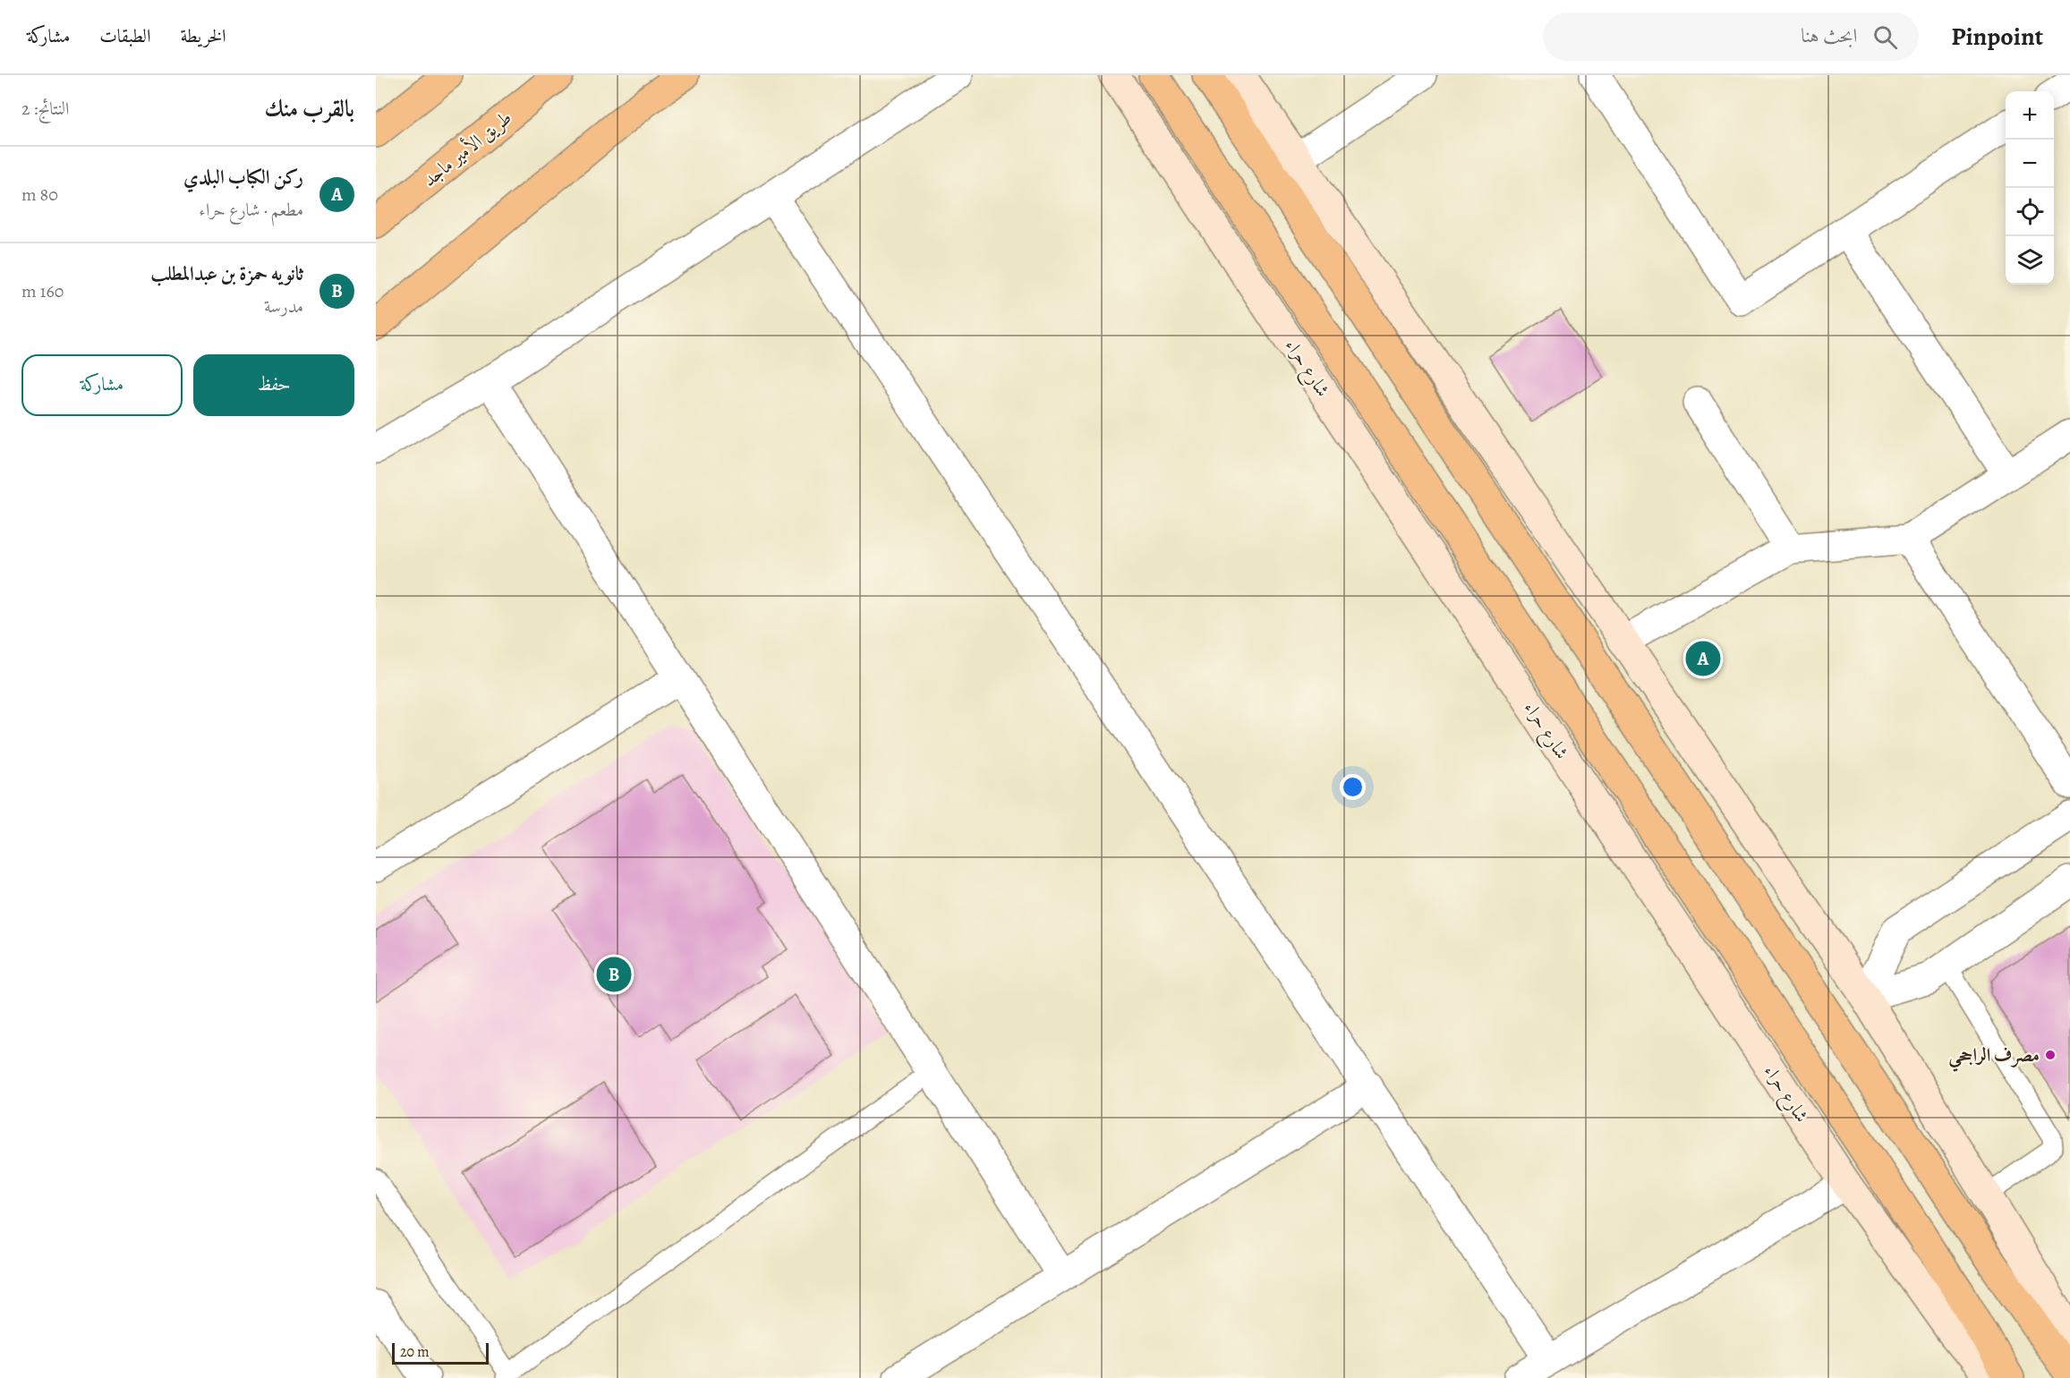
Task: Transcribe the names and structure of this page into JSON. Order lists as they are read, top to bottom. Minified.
{"streets":{"main road":["طريق الأمير ماجد","شارع حراء"]},"places":["مصرف الراجحي"],"scale_bar":"20 m","page":{"header":"Pinpoint","search":"ابحث هنا","nav":["الخريطة","الطبقات","مشاركة"],"heading":["بالقرب منك","النتائج: 2"],"map_buttons":["+","−"],"list":[{"mark":"A","name":"ركن الكباب البلدي","note":"مطعم · شارع حراء","value":"80 m"},{"mark":"B","name":"ثانويه حمزة بن عبدالمطلب","note":"مدرسة","value":"160 m"}],"buttons":["حفظ","مشاركة"],"pins":["A","B"],"scale":"20 m"}}
